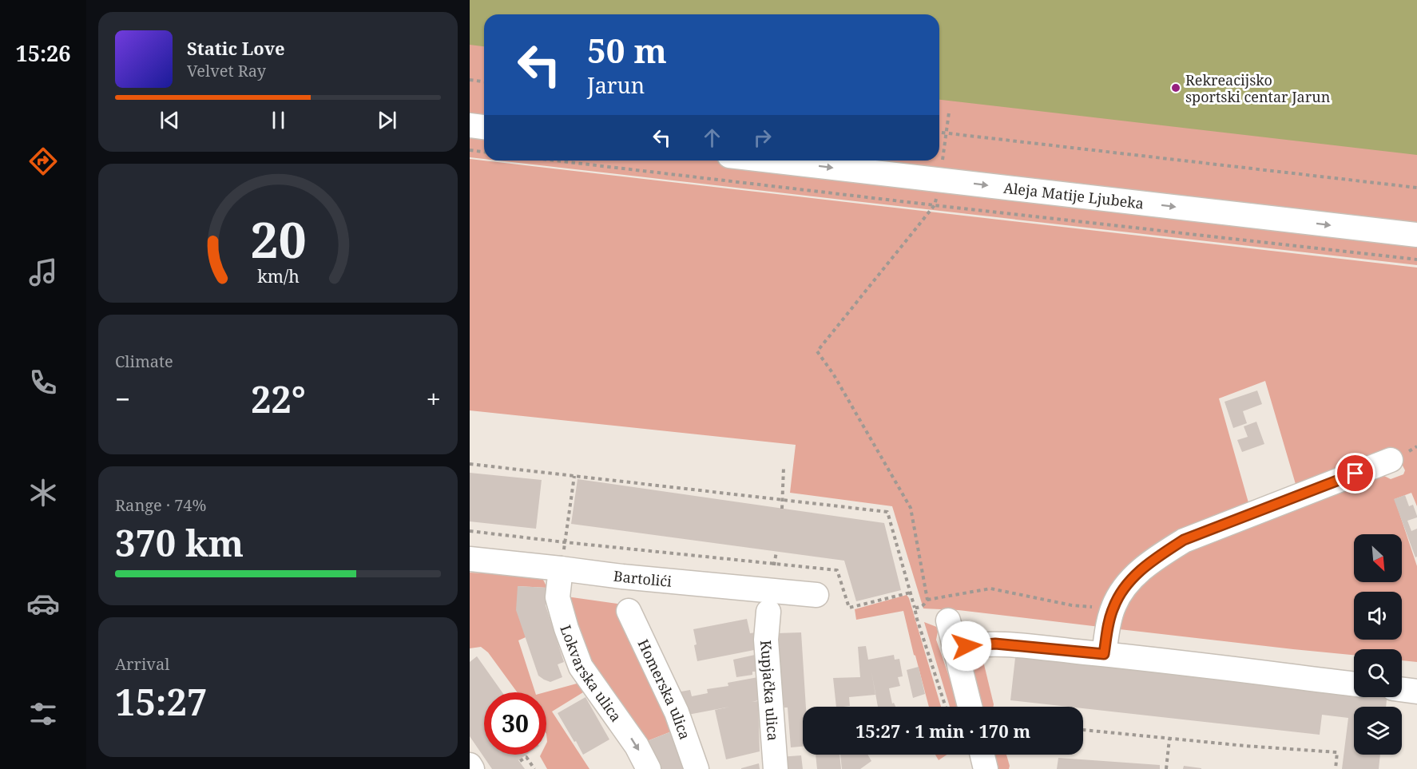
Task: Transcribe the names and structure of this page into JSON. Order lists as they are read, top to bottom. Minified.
{"streets":{"street":["Aleja Matije Ljubeka","Bartolići","Lokvarska ulica","Homerska ulica","Kupjačka ulica"]},"crossings":[["Bartolići","Lokvarska ulica"]],"one_way":["Aleja Matije Ljubeka","Lokvarska ulica"],"places":["Rekreacijsko sportski centar Jarun"],"north":"bottom right","page":{"tabs":"15:26","turn":["50 m","Jarun"],"song":["Static Love","Velvet Ray"],"tile":["Climate",["Range · 74%","370 km"],["Arrival","15:27"]],"heat":["−","22°","+"],"limit":"30","trip":"15:27 · 1 min · 170 m","gauge":["20","km/h"]}}
